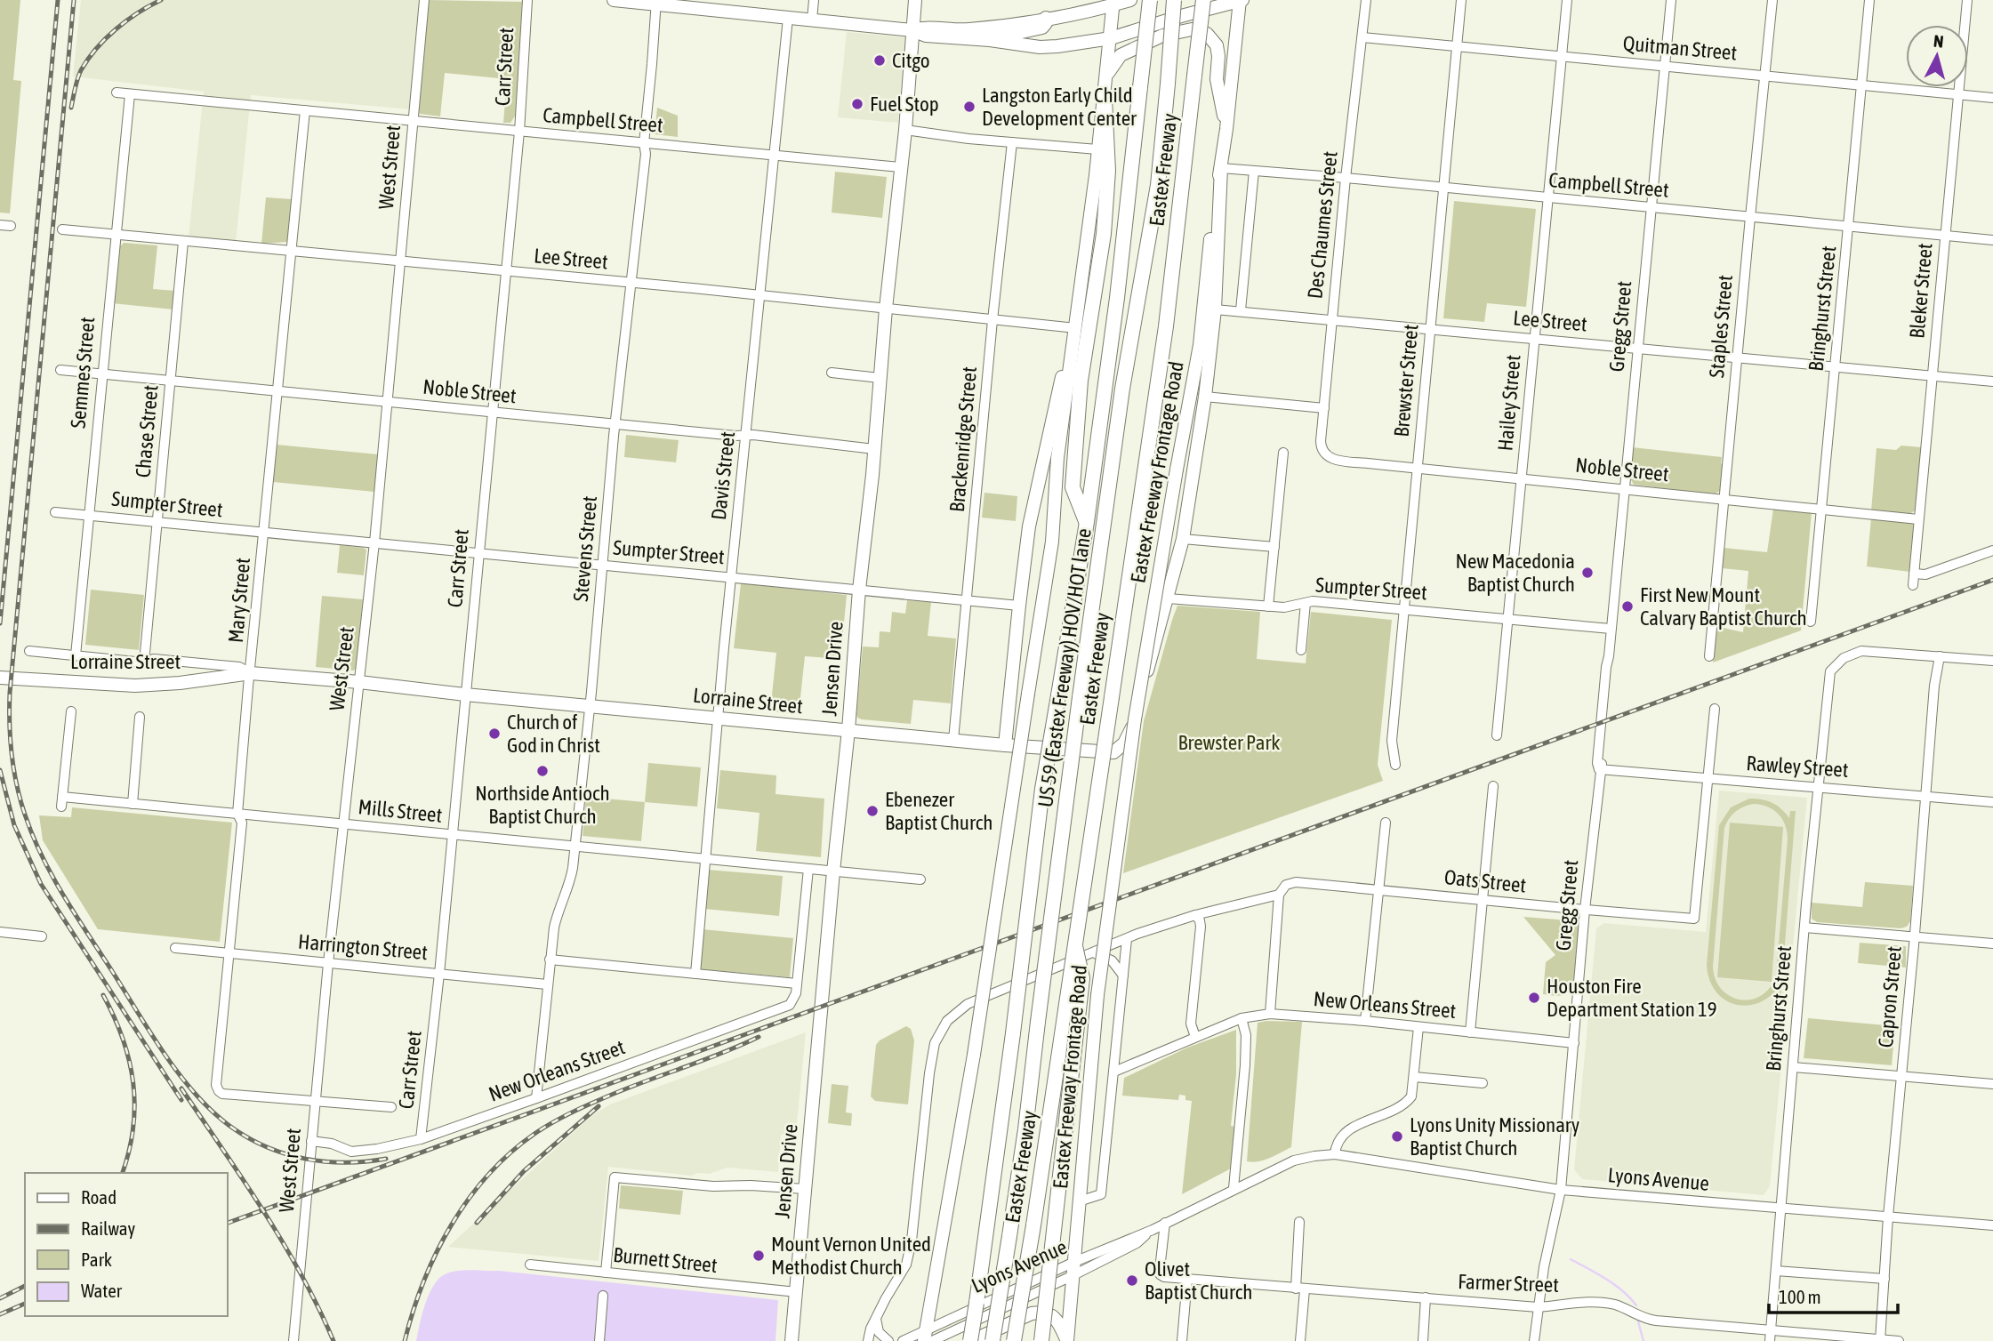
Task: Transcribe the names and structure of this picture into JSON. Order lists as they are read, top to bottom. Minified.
{"streets":{"highway":["Eastex Freeway","US 59 (Eastex Freeway) HOV/HOT lane"],"main road":["Eastex Freeway Frontage Road","Lorraine Street","Jensen Drive"],"street":["Quitman Street","Carr Street","Campbell Street","West Street","Des Chaumes Street","Lee Street","Bleker Street","Bringhurst Street","Gregg Street","Staples Street","Semmes Street","Brewster Street","Noble Street","Hailey Street","Chase Street","Brackenridge Street","Davis Street","Sumpter Street","Stevens Street","Mary Street","Rawley Street","Mills Street","Oats Street","Harrington Street","Capron Street","New Orleans Street","Lyons Avenue","Burnett Street","Farmer Street"]},"crossings":[["Quitman Street","Des Chaumes Street"],["Quitman Street","Bleker Street"],["Quitman Street","Bringhurst Street"],["Quitman Street","Gregg Street"],["Quitman Street","Staples Street"],["Quitman Street","Brewster Street"],["Quitman Street","Hailey Street"],["Carr Street","Campbell Street"],["Carr Street","Lee Street"],["Carr Street","Noble Street"],["Carr Street","Sumpter Street"],["Carr Street","Lorraine Street"],["Carr Street","Mills Street"],["Carr Street","Harrington Street"],["Carr Street","New Orleans Street"],["Campbell Street","West Street"],["Campbell Street","Des Chaumes Street"],["Campbell Street","Bleker Street"],["Campbell Street","Bringhurst Street"],["Campbell Street","Gregg Street"],["Campbell Street","Staples Street"],["Campbell Street","Semmes Street"],["Campbell Street","Brewster Street"],["Campbell Street","Hailey Street"],["Campbell Street","Eastex Freeway Frontage Road"],["Campbell Street","Davis Street"],["Campbell Street","Stevens Street"],["Campbell Street","Mary Street"],["Campbell Street","Lorraine Street"],["Campbell Street","Jensen Drive"],["West Street","Lee Street"],["West Street","Noble Street"],["West Street","Sumpter Street"],["West Street","Mary Street"],["West Street","Lorraine Street"],["West Street","Mills Street"],["West Street","Harrington Street"],["West Street","New Orleans Street"],["Des Chaumes Street","Lee Street"],["Des Chaumes Street","Noble Street"],["Lee Street","Bleker Street"],["Lee Street","Bringhurst Street"],["Lee Street","Gregg Street"],["Lee Street","Staples Street"],["Lee Street","Semmes Street"],["Lee Street","Brewster Street"],["Lee Street","Hailey Street"],["Lee Street","Chase Street"],["Lee Street","Brackenridge Street"],["Lee Street","Davis Street"],["Lee Street","Stevens Street"],["Lee Street","Mary Street"],["Lee Street","Lorraine Street"],["Lee Street","Jensen Drive"],["Bleker Street","Noble Street"],["Bringhurst Street","Noble Street"],["Bringhurst Street","Rawley Street"],["Bringhurst Street","Capron Street"],["Bringhurst Street","Lyons Avenue"],["Bringhurst Street","Farmer Street"],["Gregg Street","Noble Street"],["Gregg Street","Sumpter Street"],["Gregg Street","Rawley Street"],["Gregg Street","Oats Street"],["Gregg Street","New Orleans Street"],["Gregg Street","Lyons Avenue"],["Gregg Street","Farmer Street"],["Staples Street","Noble Street"],["Semmes Street","Noble Street"],["Semmes Street","Sumpter Street"],["Semmes Street","Lorraine Street"],["Brewster Street","Noble Street"],["Brewster Street","Sumpter Street"],["Noble Street","Hailey Street"],["Noble Street","Chase Street"],["Noble Street","Davis Street"],["Noble Street","Stevens Street"],["Noble Street","Mary Street"],["Noble Street","Jensen Drive"],["Hailey Street","Sumpter Street"],["Chase Street","Sumpter Street"],["Chase Street","Lorraine Street"],["Brackenridge Street","Sumpter Street"],["Brackenridge Street","Lorraine Street"],["Eastex Freeway Frontage Road","Lorraine Street"],["Eastex Freeway Frontage Road","Oats Street"],["Eastex Freeway Frontage Road","New Orleans Street"],["Eastex Freeway Frontage Road","Lyons Avenue"],["Davis Street","Sumpter Street"],["Davis Street","Lorraine Street"],["Davis Street","Mills Street"],["Sumpter Street","Stevens Street"],["Sumpter Street","Mary Street"],["Sumpter Street","Lorraine Street"],["Sumpter Street","Jensen Drive"],["Stevens Street","Lorraine Street"],["Stevens Street","Mills Street"],["Stevens Street","Harrington Street"],["Stevens Street","New Orleans Street"],["Mary Street","Lorraine Street"],["Mary Street","Mills Street"],["Mary Street","Harrington Street"],["Lorraine Street","Jensen Drive"],["Jensen Drive","Mills Street"],["Jensen Drive","Burnett Street"],["Rawley Street","Oats Street"],["Rawley Street","Capron Street"],["Capron Street","Lyons Avenue"],["Capron Street","Farmer Street"],["Lyons Avenue","Farmer Street"]],"parks":["Brewster Park"],"places":["Citgo","Fuel Stop","Langston Early Child Development Center","New Macedonia Baptist Church","First New Mount Calvary Baptist Church","Church of God in Christ","Northside Antioch Baptist Church","Ebenezer Baptist Church","Houston Fire Department Station 19","Lyons Unity Missionary Baptist Church","Mount Vernon United Methodist Church","Olivet Baptist Church"],"legend":["Road","Railway","Park","Water"],"scale_bar":"100 m","north":"top"}
